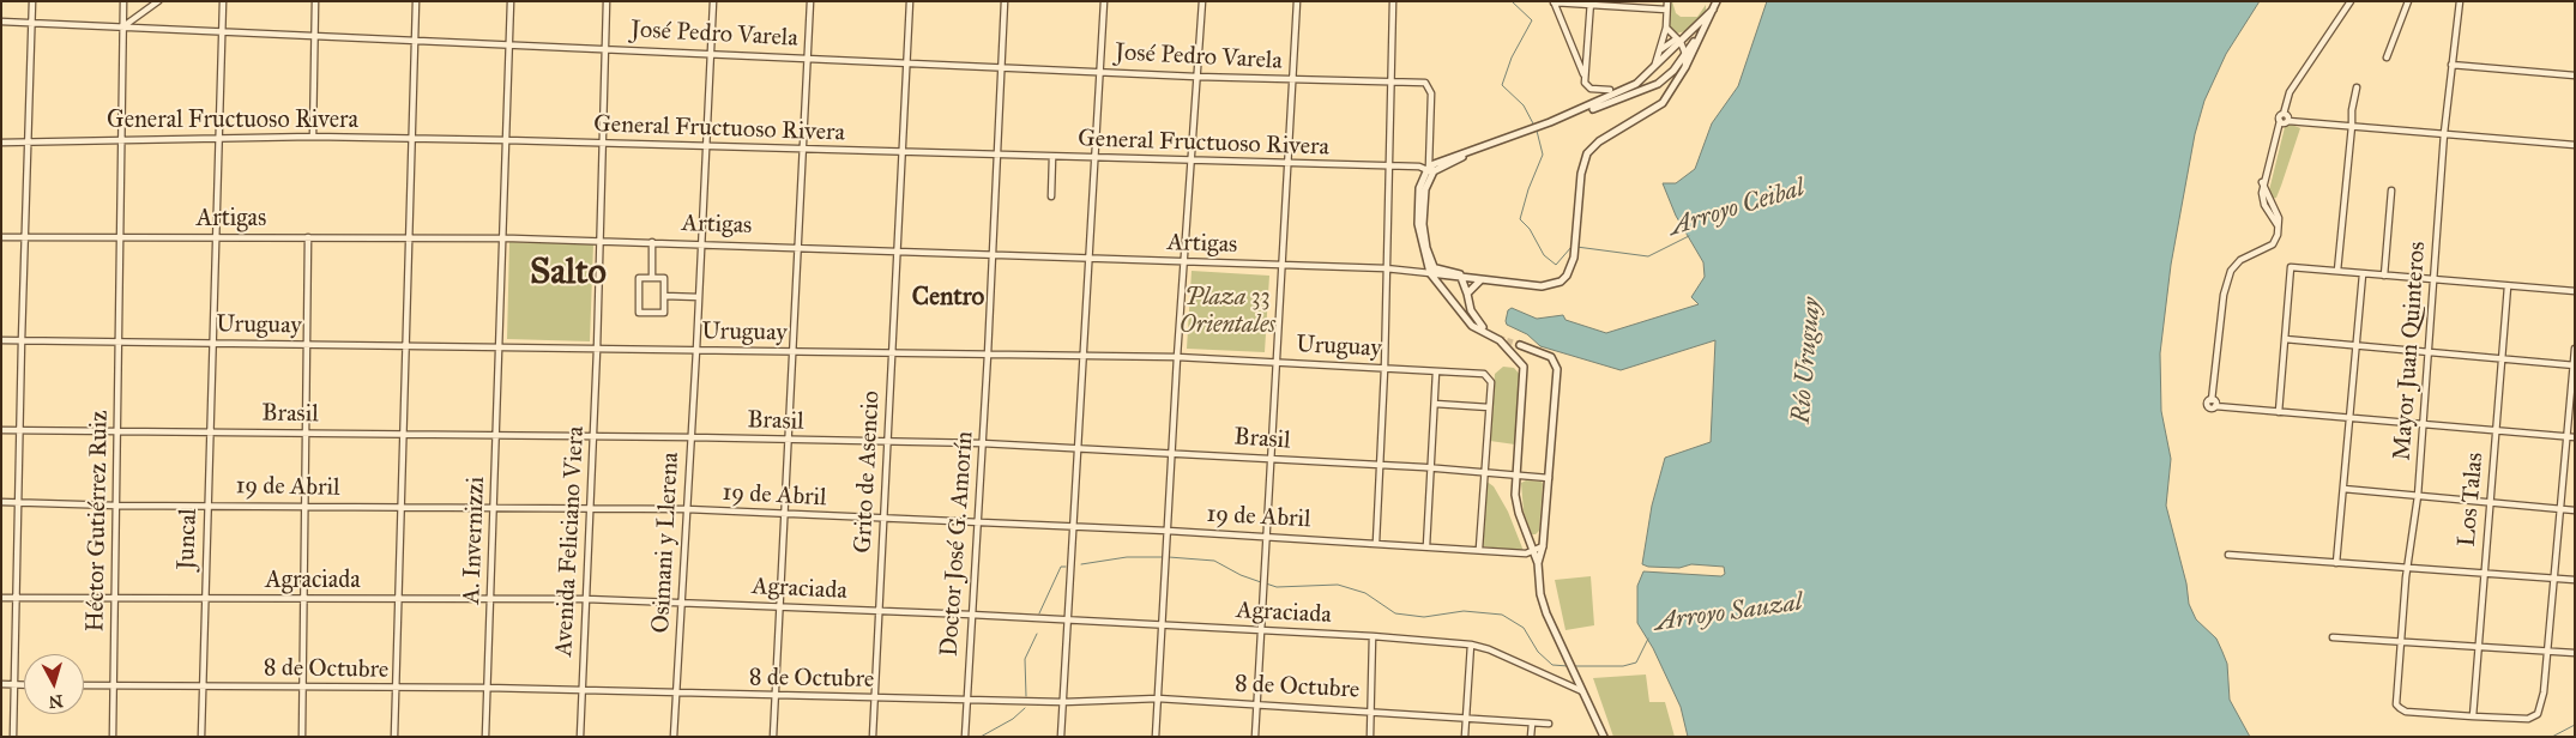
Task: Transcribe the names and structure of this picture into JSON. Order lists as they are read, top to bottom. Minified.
{"streets":{"street":["José Pedro Varela","General Fructuoso Rivera","Artigas","Uruguay","Mayor Juan Quinteros","Brasil","Grito de Asencio","19 de Abril","Los Talas","Héctor Gutiérrez Ruiz","Juncal","A. Invernizzi","Avenida Feliciano Viera","Osimani y Llerena","Doctor José G. Amorín","Agraciada","8 de Octubre"]},"crossings":[["José Pedro Varela","General Fructuoso Rivera"],["José Pedro Varela","Grito de Asencio"],["José Pedro Varela","Héctor Gutiérrez Ruiz"],["José Pedro Varela","Juncal"],["José Pedro Varela","A. Invernizzi"],["José Pedro Varela","Avenida Feliciano Viera"],["José Pedro Varela","Osimani y Llerena"],["José Pedro Varela","Doctor José G. Amorín"],["General Fructuoso Rivera","Grito de Asencio"],["General Fructuoso Rivera","Héctor Gutiérrez Ruiz"],["General Fructuoso Rivera","Juncal"],["General Fructuoso Rivera","A. Invernizzi"],["General Fructuoso Rivera","Avenida Feliciano Viera"],["General Fructuoso Rivera","Osimani y Llerena"],["General Fructuoso Rivera","Doctor José G. Amorín"],["Artigas","Grito de Asencio"],["Artigas","Héctor Gutiérrez Ruiz"],["Artigas","Juncal"],["Artigas","A. Invernizzi"],["Artigas","Avenida Feliciano Viera"],["Artigas","Osimani y Llerena"],["Artigas","Doctor José G. Amorín"],["Uruguay","Grito de Asencio"],["Uruguay","Héctor Gutiérrez Ruiz"],["Uruguay","Juncal"],["Uruguay","A. Invernizzi"],["Uruguay","Avenida Feliciano Viera"],["Uruguay","Osimani y Llerena"],["Uruguay","Doctor José G. Amorín"],["Mayor Juan Quinteros","Los Talas"],["Brasil","Grito de Asencio"],["Brasil","Héctor Gutiérrez Ruiz"],["Brasil","Juncal"],["Brasil","A. Invernizzi"],["Brasil","Avenida Feliciano Viera"],["Brasil","Osimani y Llerena"],["Brasil","Doctor José G. Amorín"],["Grito de Asencio","19 de Abril"],["Grito de Asencio","Agraciada"],["Grito de Asencio","8 de Octubre"],["19 de Abril","Héctor Gutiérrez Ruiz"],["19 de Abril","Juncal"],["19 de Abril","A. Invernizzi"],["19 de Abril","Avenida Feliciano Viera"],["19 de Abril","Osimani y Llerena"],["19 de Abril","Doctor José G. Amorín"],["Héctor Gutiérrez Ruiz","Agraciada"],["Héctor Gutiérrez Ruiz","8 de Octubre"],["Juncal","Agraciada"],["Juncal","8 de Octubre"],["A. Invernizzi","Agraciada"],["A. Invernizzi","8 de Octubre"],["Avenida Feliciano Viera","Agraciada"],["Avenida Feliciano Viera","8 de Octubre"],["Osimani y Llerena","Agraciada"],["Osimani y Llerena","8 de Octubre"],["Doctor José G. Amorín","Agraciada"],["Doctor José G. Amorín","8 de Octubre"]],"districts":["Salto","Centro"],"water":["Arroyo Ceibal","Río Uruguay","Arroyo Sauzal"],"parks":["Plaza 33 Orientales"],"north":"bottom"}
